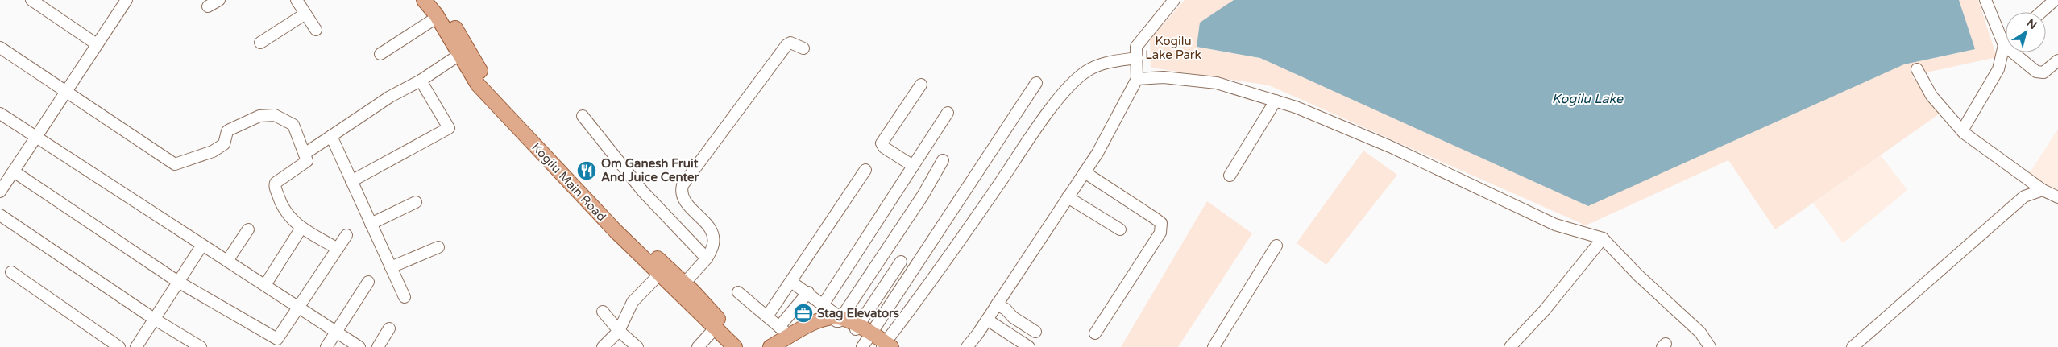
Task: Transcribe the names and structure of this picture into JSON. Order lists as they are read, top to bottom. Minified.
{"streets":{"main road":["Kogilu Main Road"]},"water":["Kogilu Lake"],"parks":["Kogilu Lake Park"],"places":{"restaurant":["Om Ganesh Fruit And Juice Center"],"office":["Stag Elevators"]},"north":"top right"}
